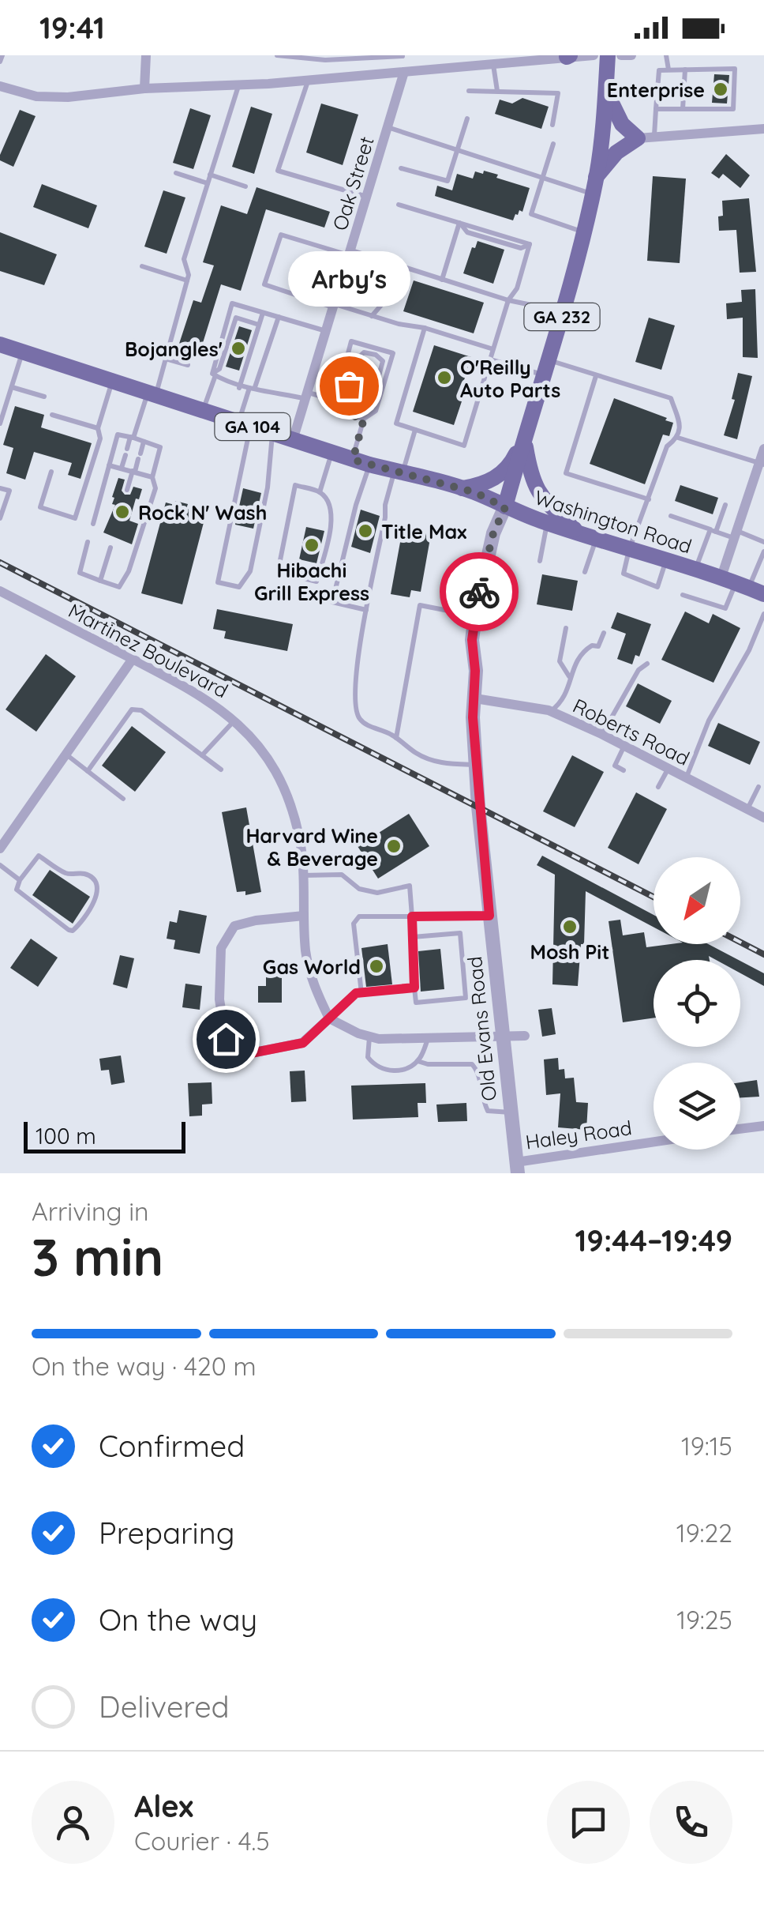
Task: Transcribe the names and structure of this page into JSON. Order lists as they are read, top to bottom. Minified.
{"streets":{"main road":["GA 232","GA 104","Washington Road"],"street":["Oak Street","Martinez Boulevard","Roberts Road","Old Evans Road","Haley Road"]},"crossings":[["Oak Street","Washington Road"],["GA 232","Washington Road"],["GA 232","Old Evans Road"],["Washington Road","Old Evans Road"],["Roberts Road","Old Evans Road"],["Old Evans Road","Haley Road"]],"places":["Enterprise","Bojangles'","O'Reilly Auto Parts","Arby's","Rock N' Wash","Title Max","Hibachi Grill Express","Harvard Wine & Beverage","Mosh Pit","Gas World"],"scale_bar":"100 m","north":"bottom left","page":{"status":"19:41","bubble":"Arby's","scale":"100 m","heading":["3 min","Arriving in","19:44–19:49"],"panel":["Alex","Courier · 4.5"],"bar":"On the way · 420 m","list":[["Confirmed","19:15"],["Preparing","19:22"],["On the way","19:25"],"Delivered"]}}
